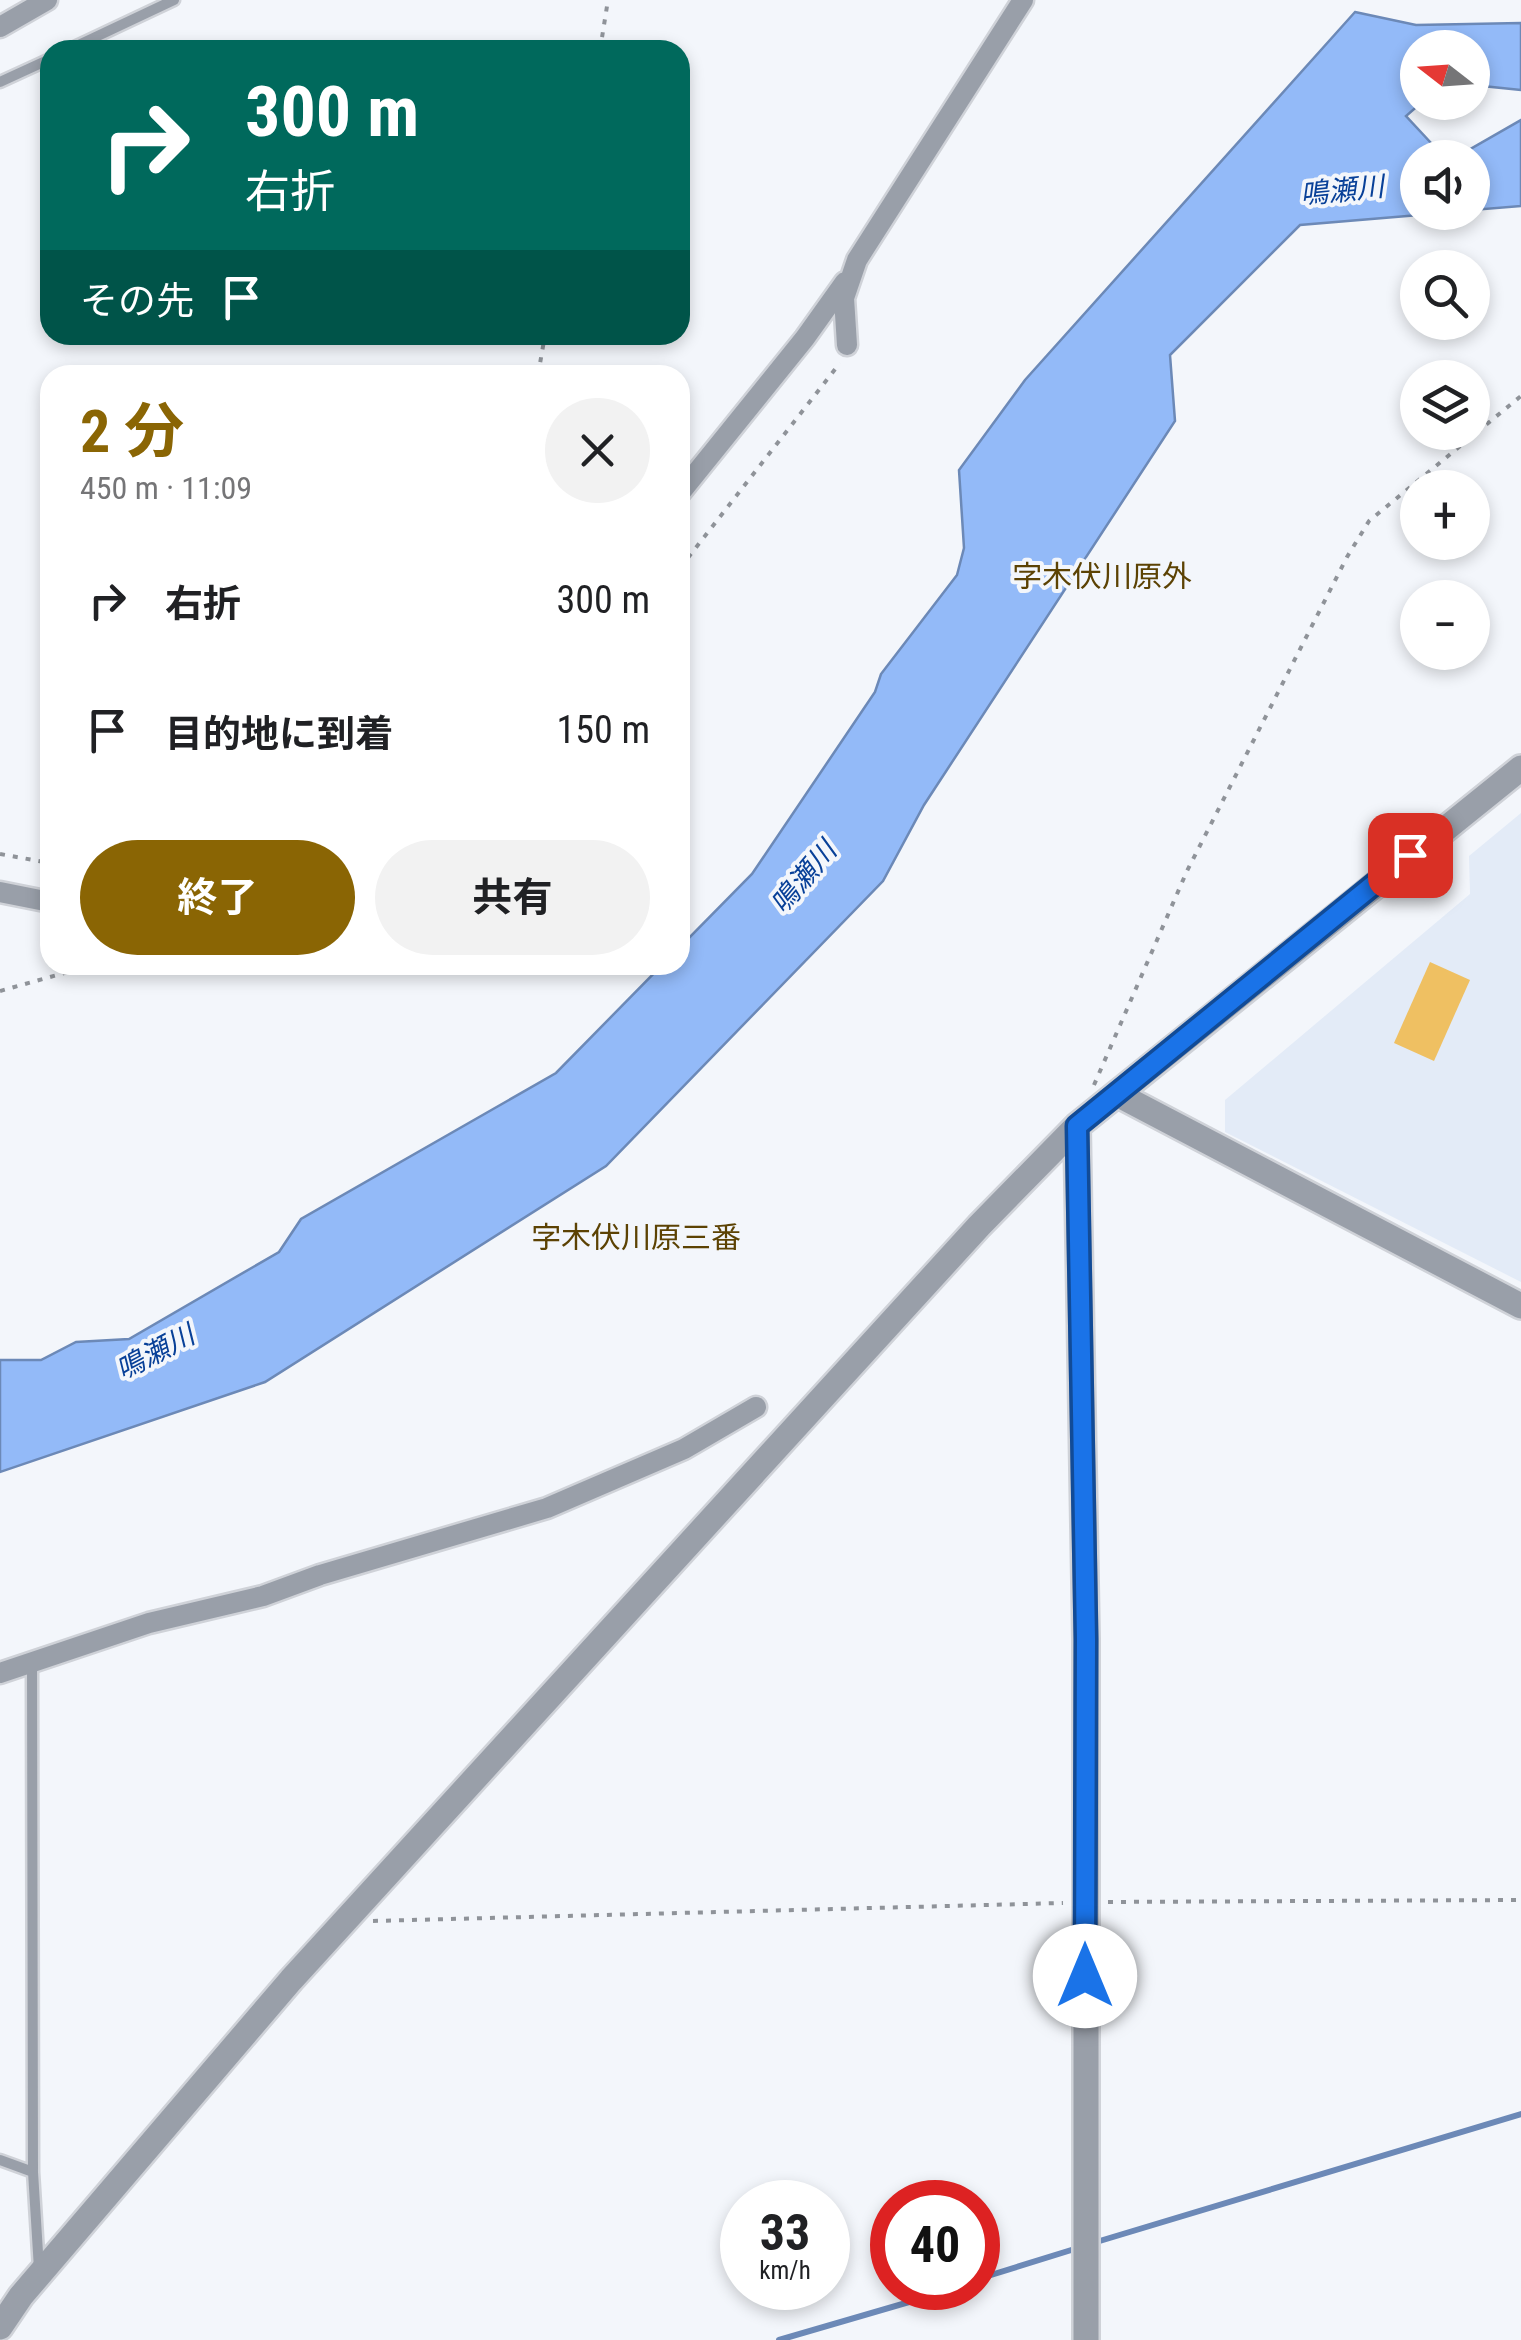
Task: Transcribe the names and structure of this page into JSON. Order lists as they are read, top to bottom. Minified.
{"districts":["字木伏川原外","字木伏川原三番"],"water":["鳴瀬川"],"north":"left","page":{"map_buttons":["+","−"],"turn":["300 m","右折"],"then":"その先","heading":["2 分","450 m · 11:09"],"list":[{"name":"右折","value":"300 m"},{"name":"目的地に到着","value":"150 m"}],"buttons":["終了","共有"],"speed":"33 km/h","limit":"40"}}
